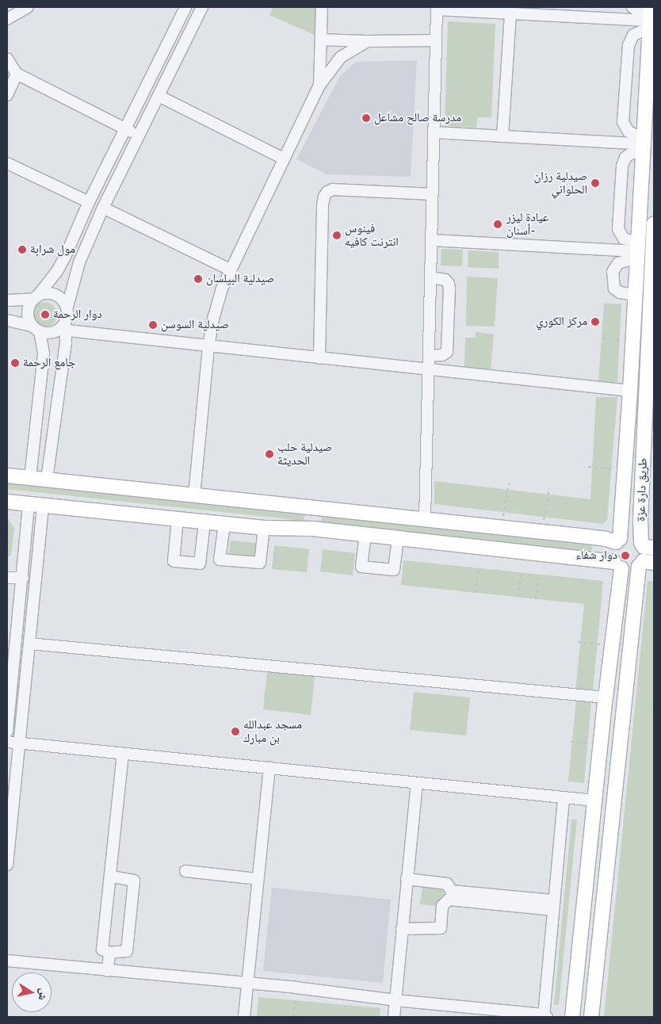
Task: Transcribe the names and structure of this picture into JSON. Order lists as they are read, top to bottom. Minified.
{"streets":{"main road":["طريق دارة عزة"]},"places":["مدرسة صالح مشاعل","صيدلية رزان الحلواني","عيادة ليزر أسنان-","فينوس انترنت كافيه","مول شرابة","صيدلية البيلسان","دوار الرحمة","مركز الكوري","صيدلية السوسن","جامع الرحمة","صيدلية حلب الحديثة","دوار شفاء","مسجد عبدالله بن مبارك"],"north":"right"}
